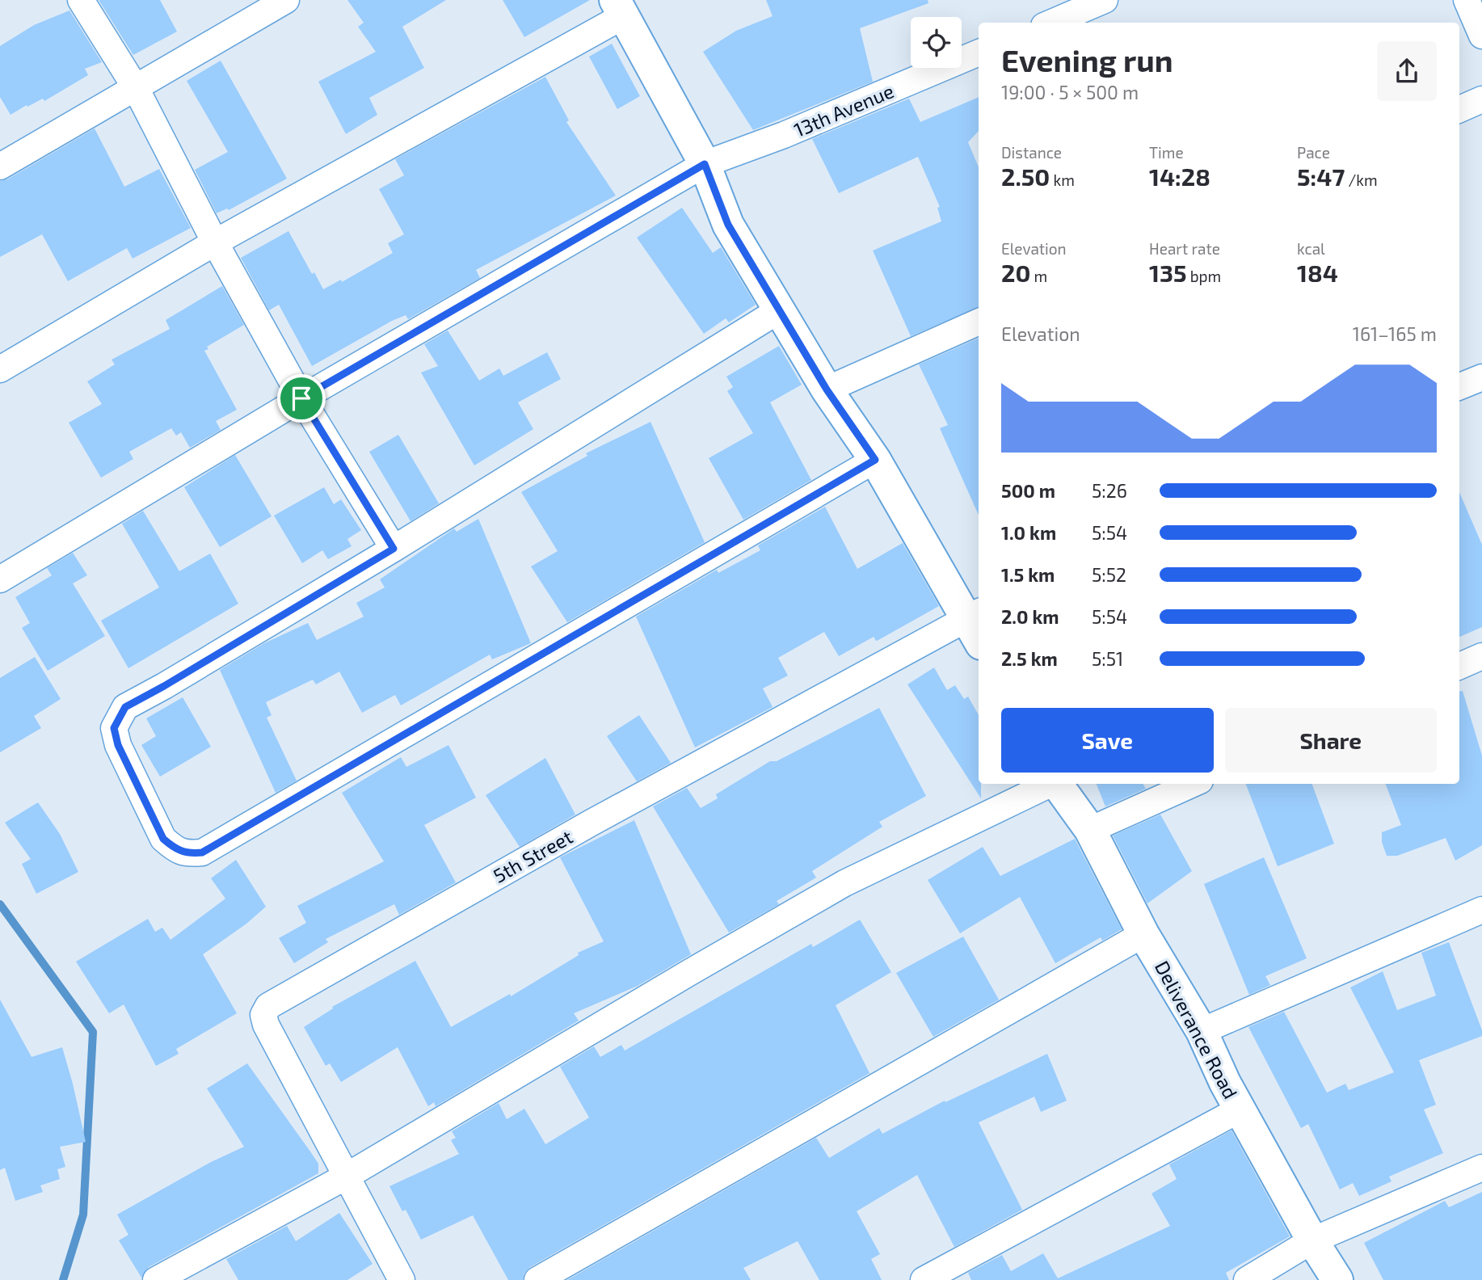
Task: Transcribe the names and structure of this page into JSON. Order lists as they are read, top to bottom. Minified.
{"streets":{"street":["13th Avenue","5th Street","Deliverance Road"]},"page":{"heading":["Evening run","19:00 · 5 × 500 m"],"stats":[["Distance","2.50 km"],["Time","14:28"],["Pace","5:47 /km"],["Elevation","20 m"],["Heart rate","135 bpm"],["kcal","184"]],"chart":["Elevation","161–165 m"],"list":[{"name":"500 m","note":"5:26"},{"name":"1.0 km","note":"5:54"},{"name":"1.5 km","note":"5:52"},{"name":"2.0 km","note":"5:54"},{"name":"2.5 km","note":"5:51"}],"buttons":["Save","Share"]}}
